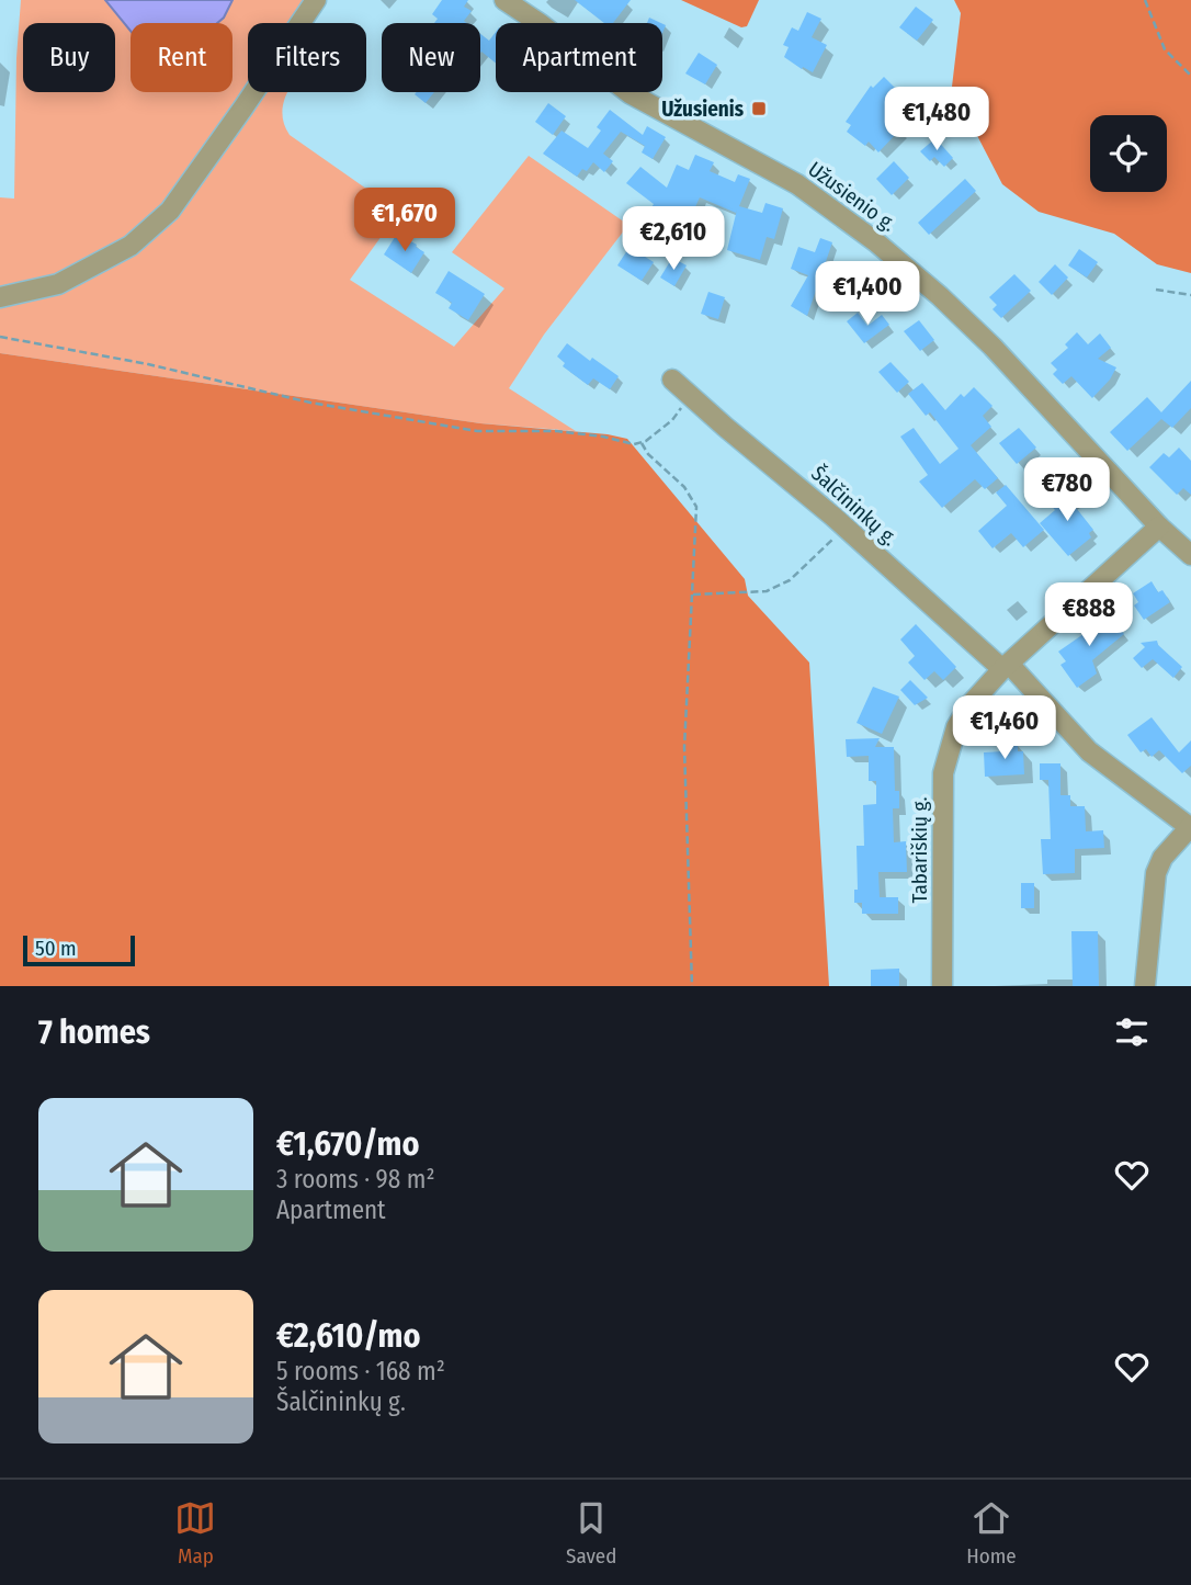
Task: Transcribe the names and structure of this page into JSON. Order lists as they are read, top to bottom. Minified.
{"streets":{"street":["Užusienio g.","Šalčininkų g.","Tabariškių g."]},"crossings":[["Užusienio g.","Tabariškių g."],["Šalčininkų g.","Tabariškių g."]],"places":{"transit":["Užusienis"]},"scale_bar":"50 m","page":{"chip":["Buy","Rent","Filters","New","Apartment"],"price":["€1,480","€1,670","€2,610","€1,400","€780","€888","€1,460"],"scale":"50 m","heading":"7 homes","list":[{"name":"€1,670/mo","note":"3 rooms · 98 m² · Apartment"},{"name":"€2,610/mo","note":"5 rooms · 168 m² · Šalčininkų g."}],"tabs":["Map","Saved","Home"]}}
